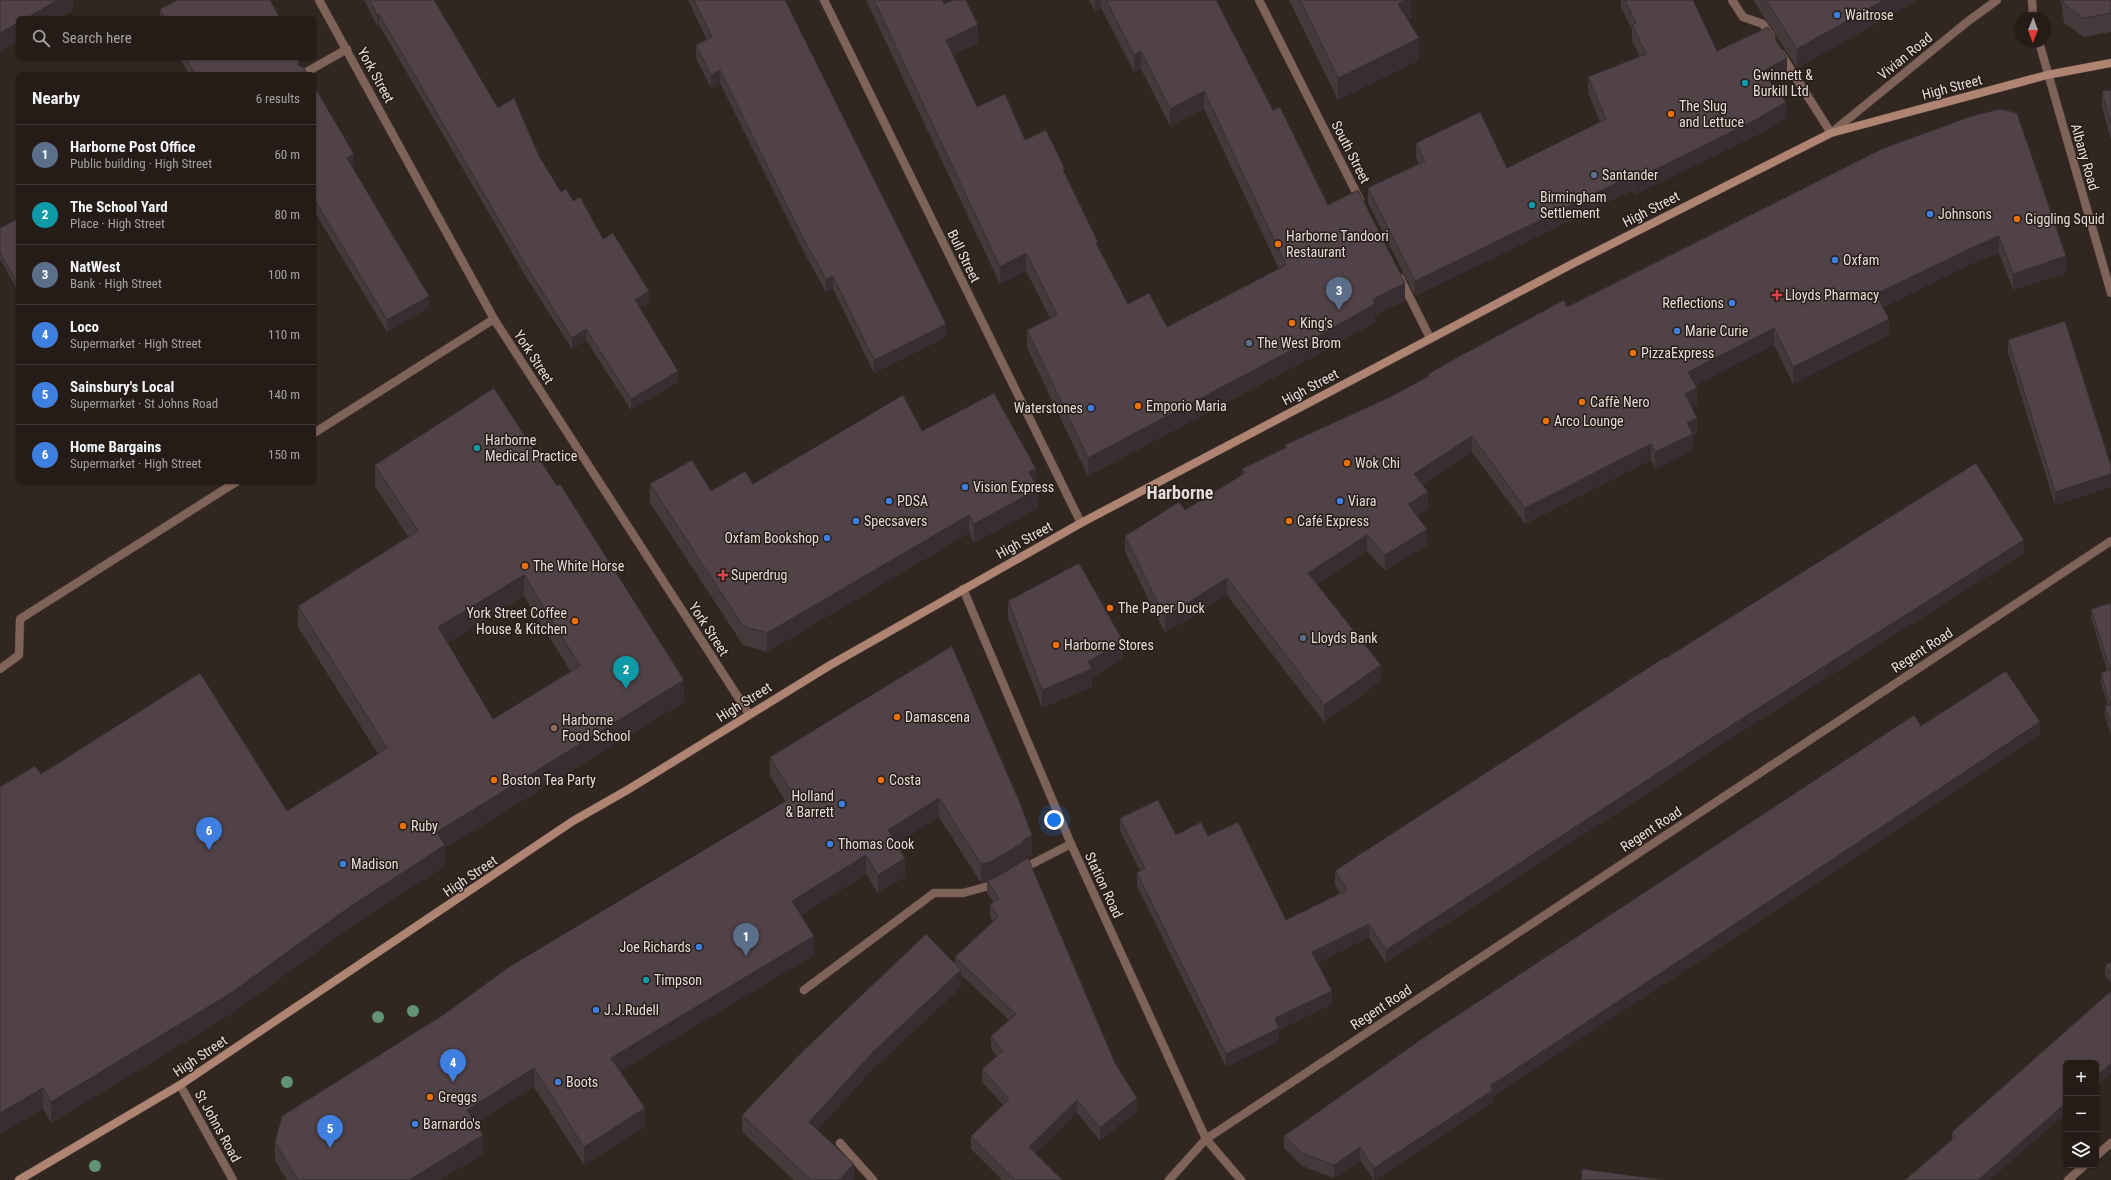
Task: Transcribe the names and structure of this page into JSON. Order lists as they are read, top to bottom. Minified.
{"streets":{"main road":["High Street"],"street":["Vivian Road","York Street","South Street","Albany Road","Bull Street","Regent Road","Station Road","St Johns Road"]},"crossings":[["Vivian Road","High Street"],["York Street","High Street"],["High Street","Albany Road"],["High Street","Bull Street"],["High Street","Station Road"],["High Street","St Johns Road"],["Regent Road","Station Road"]],"districts":["Harborne"],"places":{"other":["Waitrose","Gwinnett & Burkill Ltd","The Slug and Lettuce","Santander","Birmingham Settlement","Johnsons","Giggling Squid","Harborne Tandoori Restaurant","Oxfam","Reflections","King's","Marie Curie","The West Brom","PizzaExpress","Caffè Nero","Emporio Maria","Waterstones","Arco Lounge","Harborne Medical Practice","Wok Chi","Vision Express","PDSA","Viara","Specsavers","Café Express","Oxfam Bookshop","The White Horse","The Paper Duck","York Street Coffee House & Kitchen","Lloyds Bank","Harborne Stores","Damascena","Harborne Food School","Boston Tea Party","Costa","Holland & Barrett","Ruby","Thomas Cook","Madison","Joe Richards","Timpson","J.J.Rudell","Boots","Greggs","Barnardo's"],"health":["Lloyds Pharmacy","Superdrug"]},"north":"bottom","page":{"search":"Search here","heading":["Nearby","6 results"],"list":[{"mark":"1","name":"Harborne Post Office","note":"Public building · High Street","value":"60 m"},{"mark":"2","name":"The School Yard","note":"Place · High Street","value":"80 m"},{"mark":"3","name":"NatWest","note":"Bank · High Street","value":"100 m"},{"mark":"4","name":"Loco","note":"Supermarket · High Street","value":"110 m"},{"mark":"5","name":"Sainsbury's Local","note":"Supermarket · St Johns Road","value":"140 m"},{"mark":"6","name":"Home Bargains","note":"Supermarket · High Street","value":"150 m"}],"pins":["3","2","6","1","4","5"],"map_buttons":["+","−"]}}
